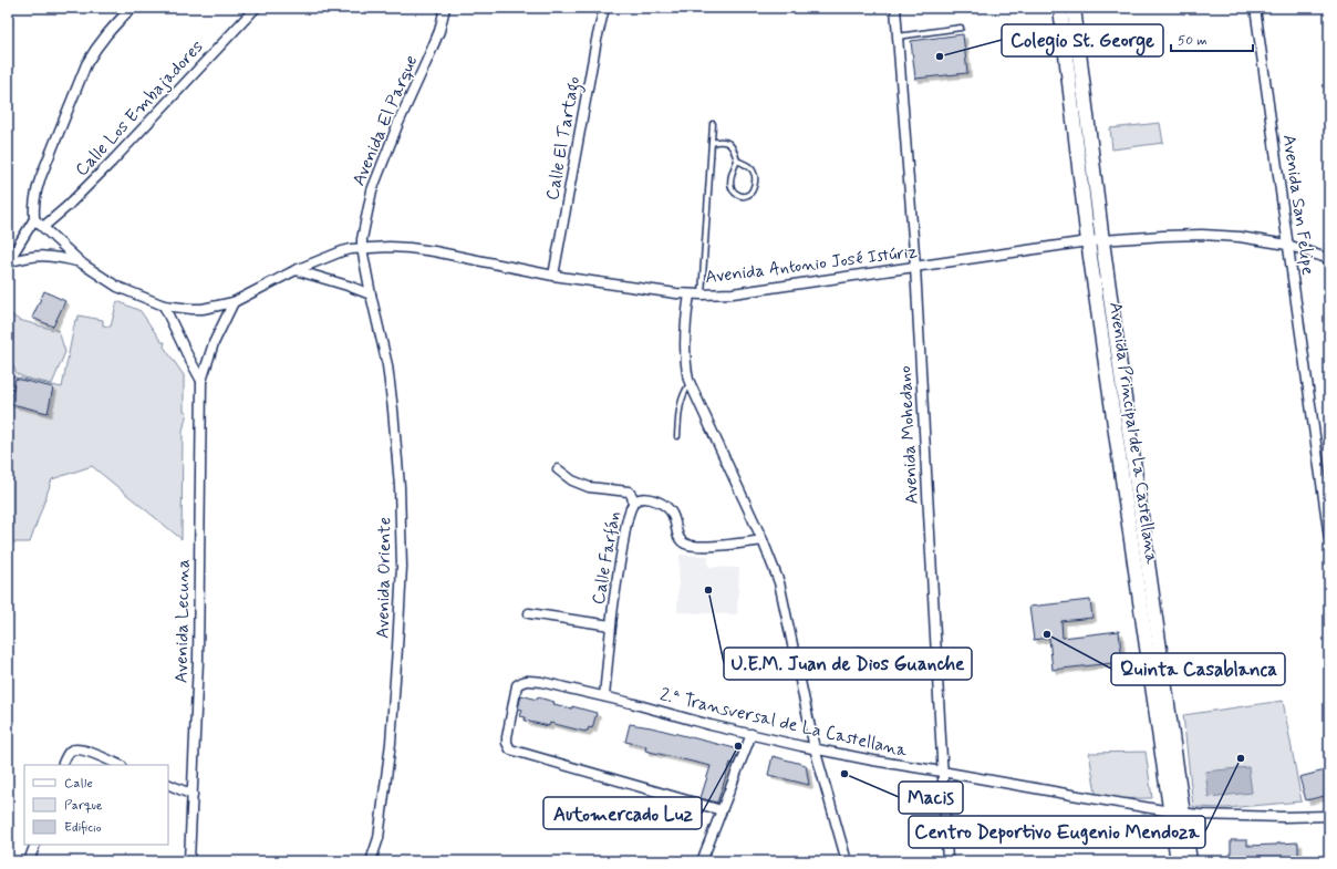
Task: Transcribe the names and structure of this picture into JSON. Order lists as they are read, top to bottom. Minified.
{"streets":{"street":["Calle Los Embajadores","Avenida El Parque","Calle El Tartago","Avenida San Felipe","Avenida Antonio José Istúriz","Avenida Principal de La Castellana","Avenida Mohedano","Calle Farfán","Avenida Oriente","Avenida Lecuna","2.ª Transversal de La Castellana"]},"crossings":[["Calle Los Embajadores","Avenida Antonio José Istúriz"],["Avenida El Parque","Avenida Antonio José Istúriz"],["Avenida El Parque","Avenida Oriente"],["Calle El Tartago","Avenida Antonio José Istúriz"],["Avenida San Felipe","Avenida Antonio José Istúriz"],["Avenida Antonio José Istúriz","Avenida Principal de La Castellana"],["Avenida Antonio José Istúriz","Avenida Mohedano"],["Avenida Antonio José Istúriz","Avenida Oriente"],["Avenida Antonio José Istúriz","Avenida Lecuna"],["Avenida Principal de La Castellana","2.ª Transversal de La Castellana"],["Avenida Mohedano","2.ª Transversal de La Castellana"],["Calle Farfán","2.ª Transversal de La Castellana"]],"places":["Colegio St. George","U.E.M. Juan de Dios Guanche","Quinta Casablanca","Automercado Luz","Centro Deportivo Eugenio Mendoza","Macis"],"legend":["Calle","Parque","Edificio"],"scale_bar":"50 m"}
